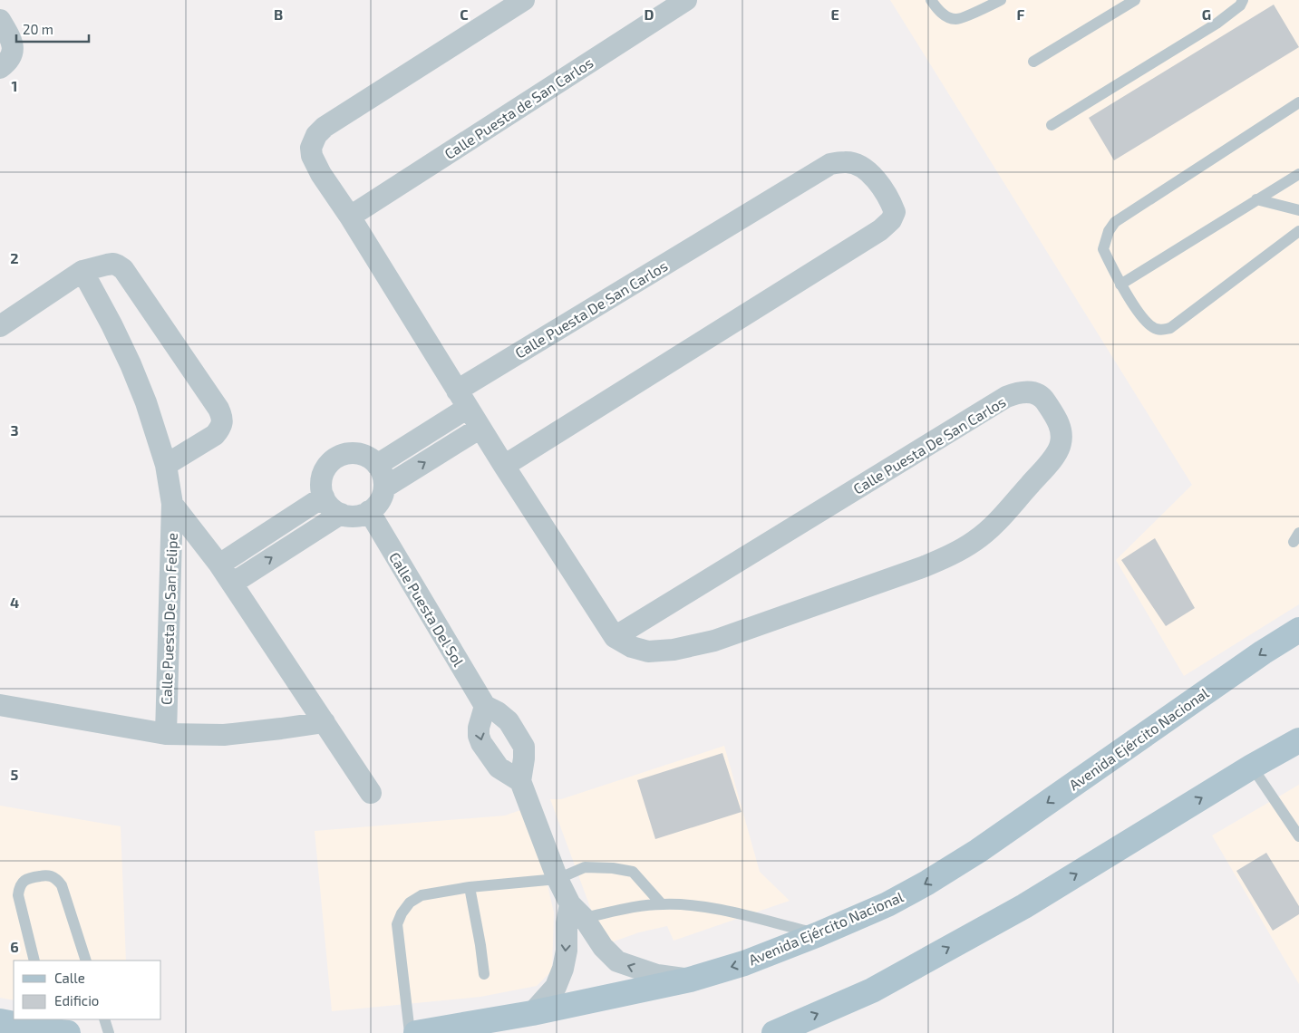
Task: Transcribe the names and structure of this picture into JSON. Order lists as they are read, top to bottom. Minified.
{"streets":{"main road":["Avenida Ejército Nacional"],"street":["Calle Puesta de San Carlos","Calle Puesta De San Carlos","Calle Puesta Del Sol","Calle Puesta De San Felipe"]},"crossings":[["Calle Puesta de San Carlos","Calle Puesta De San Carlos"],["Calle Puesta De San Carlos","Calle Puesta Del Sol"],["Calle Puesta Del Sol","Avenida Ejército Nacional"]],"legend":["Calle","Edificio"],"scale_bar":"20 m","grid":{"columns":["B","C","D","E","F","G"],"rows":["1","2","3","4","5","6"]}}
